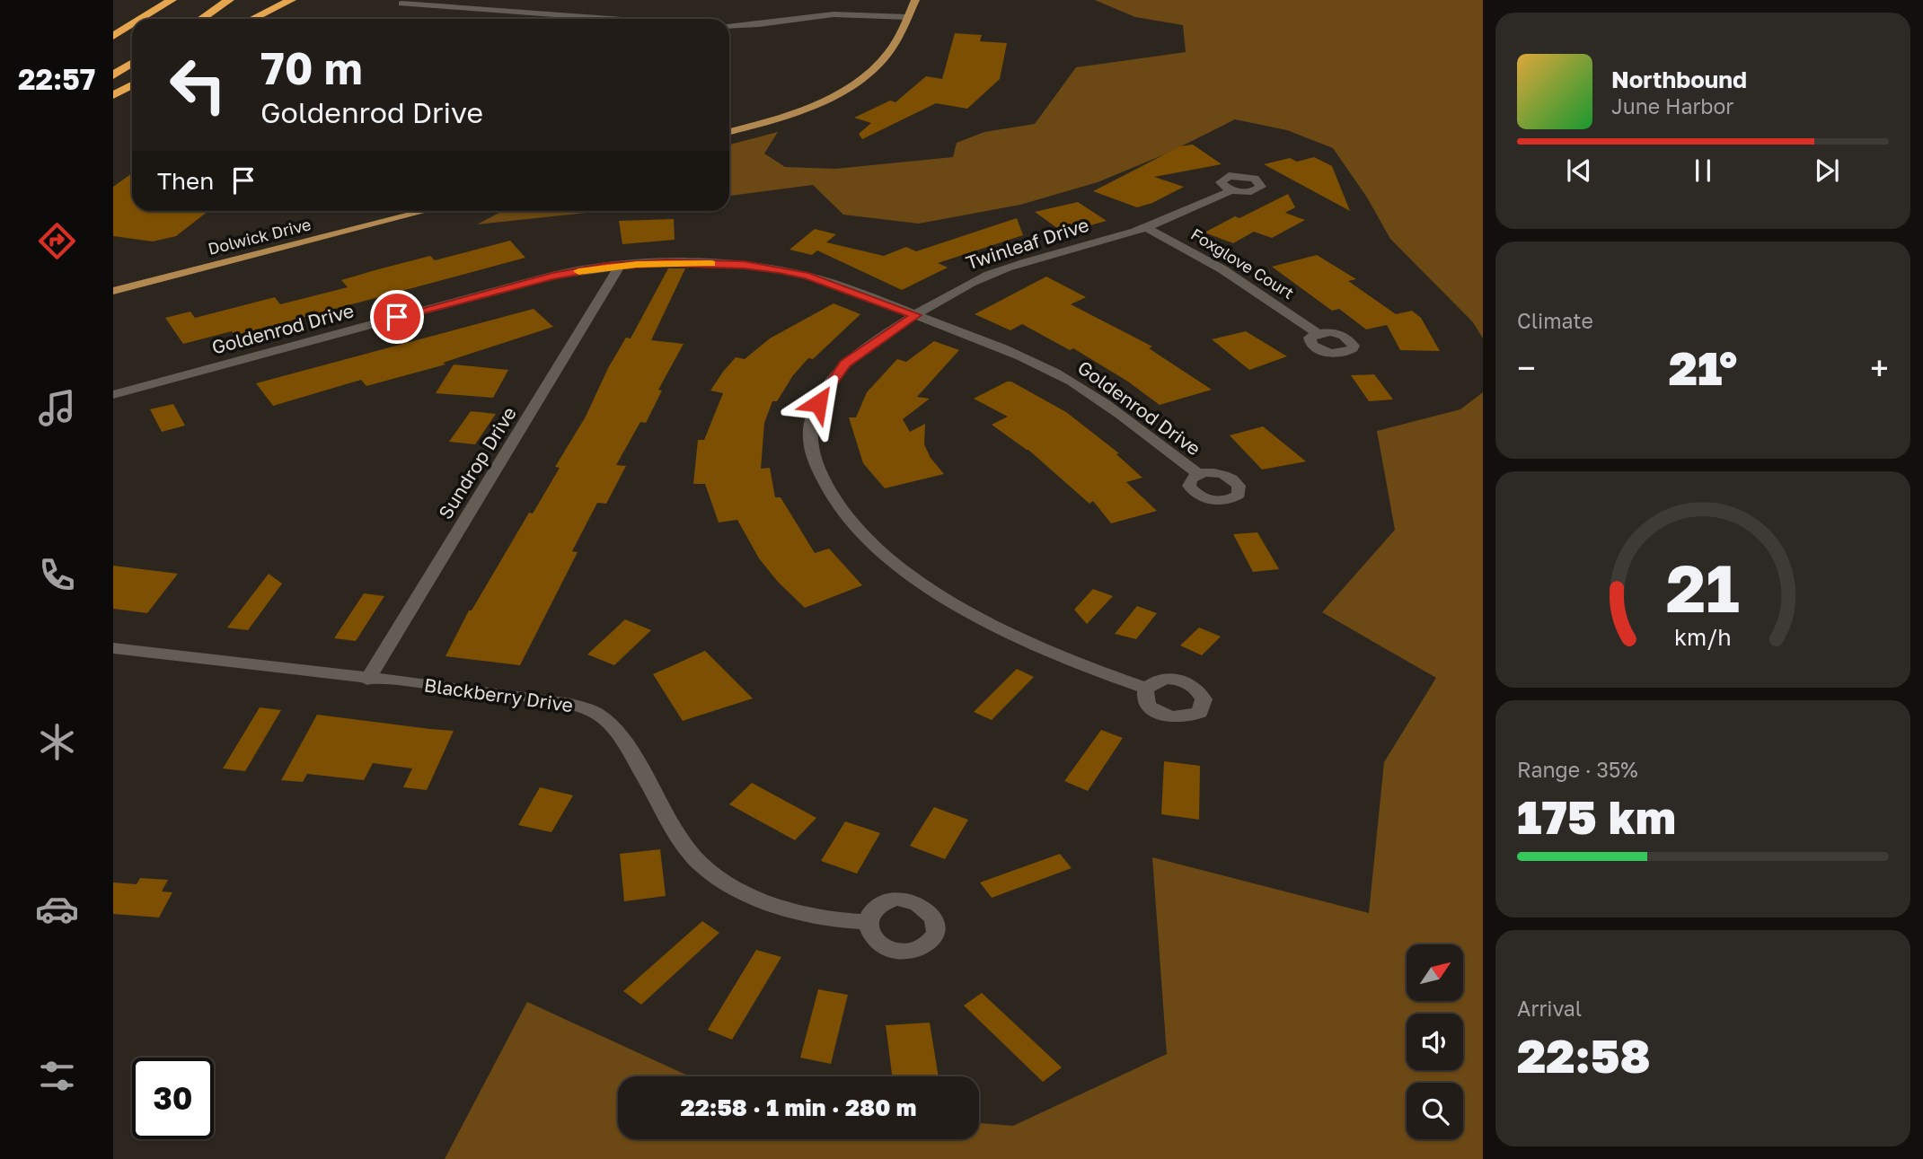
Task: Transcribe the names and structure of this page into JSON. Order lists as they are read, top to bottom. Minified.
{"streets":{"main road":["Dolwick Drive"],"street":["Twinleaf Drive","Foxglove Court","Goldenrod Drive","Sundrop Drive","Blackberry Drive"]},"crossings":[["Twinleaf Drive","Foxglove Court"],["Twinleaf Drive","Goldenrod Drive"],["Goldenrod Drive","Sundrop Drive"],["Sundrop Drive","Blackberry Drive"]],"north":"top right","page":{"tabs":"22:57","turn":["70 m","Goldenrod Drive"],"song":["Northbound","June Harbor"],"then":"Then","tile":["Climate",["Range · 35%","175 km"],["Arrival","22:58"]],"heat":["−","21°","+"],"limit":"30","trip":"22:58 · 1 min · 280 m","gauge":["21","km/h"]}}
